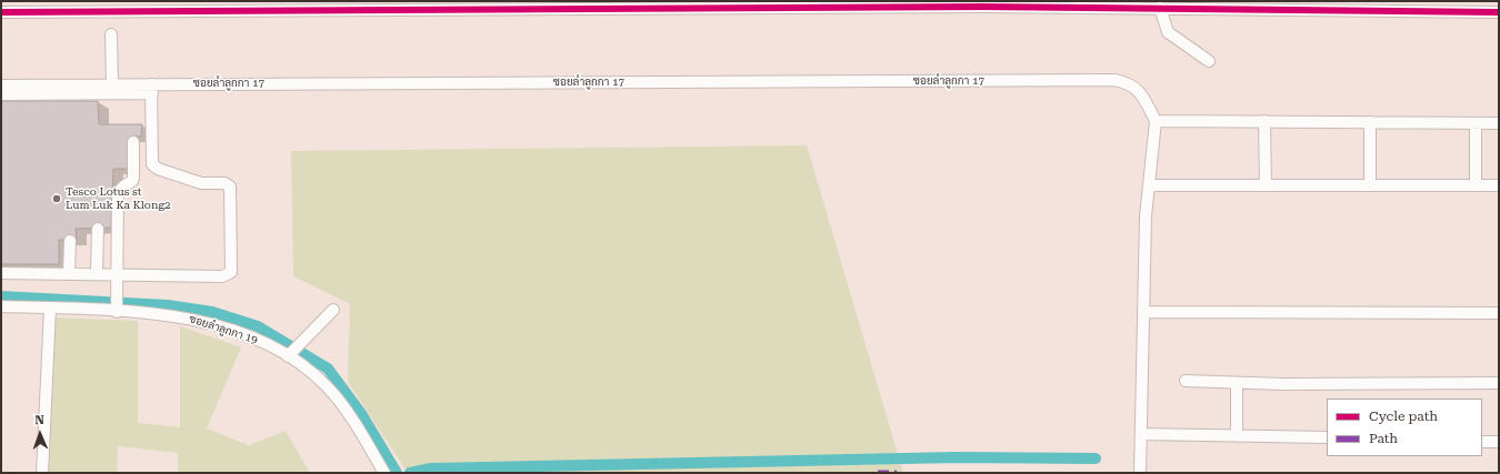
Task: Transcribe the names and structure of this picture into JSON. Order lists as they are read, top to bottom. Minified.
{"streets":{"street":["ซอยลำลูกกา 17","ซอยลำลูกกา 19"]},"places":["Tesco Lotus st Lum Luk Ka Klong2"],"legend":["Cycle path","Path"],"north":"top"}
